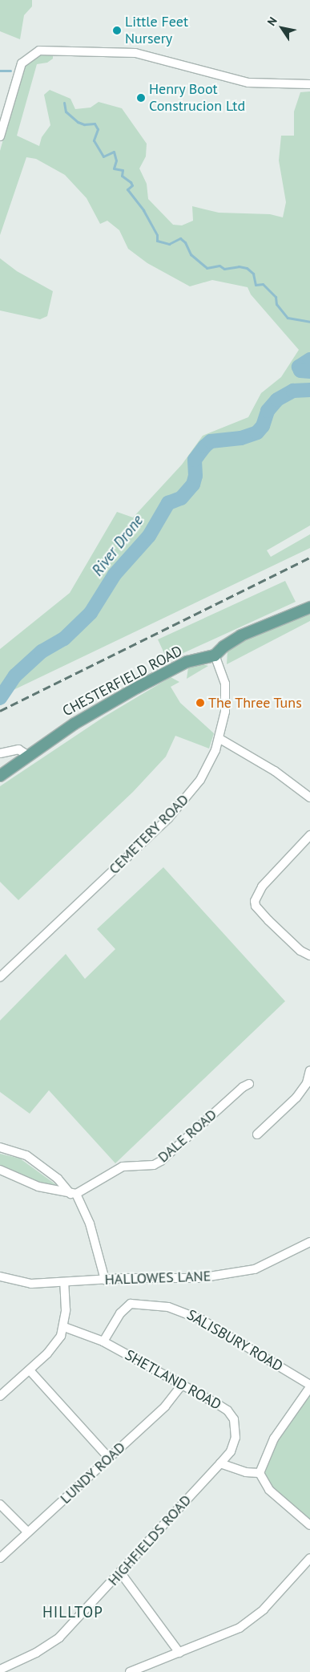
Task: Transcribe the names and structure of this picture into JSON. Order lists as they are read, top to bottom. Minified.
{"streets":{"main road":["CHESTERFIELD ROAD"],"street":["CEMETERY ROAD","DALE ROAD","HALLOWES LANE","SALISBURY ROAD","SHETLAND ROAD","LUNDY ROAD","HIGHFIELDS ROAD"]},"crossings":[["CHESTERFIELD ROAD","CEMETERY ROAD"],["SALISBURY ROAD","SHETLAND ROAD"],["SHETLAND ROAD","LUNDY ROAD"],["SHETLAND ROAD","HIGHFIELDS ROAD"]],"districts":["HILLTOP"],"water":["River Drone"],"places":["Little Feet Nursery","Henry Boot Construcion Ltd","The Three Tuns"],"north":"top left"}
